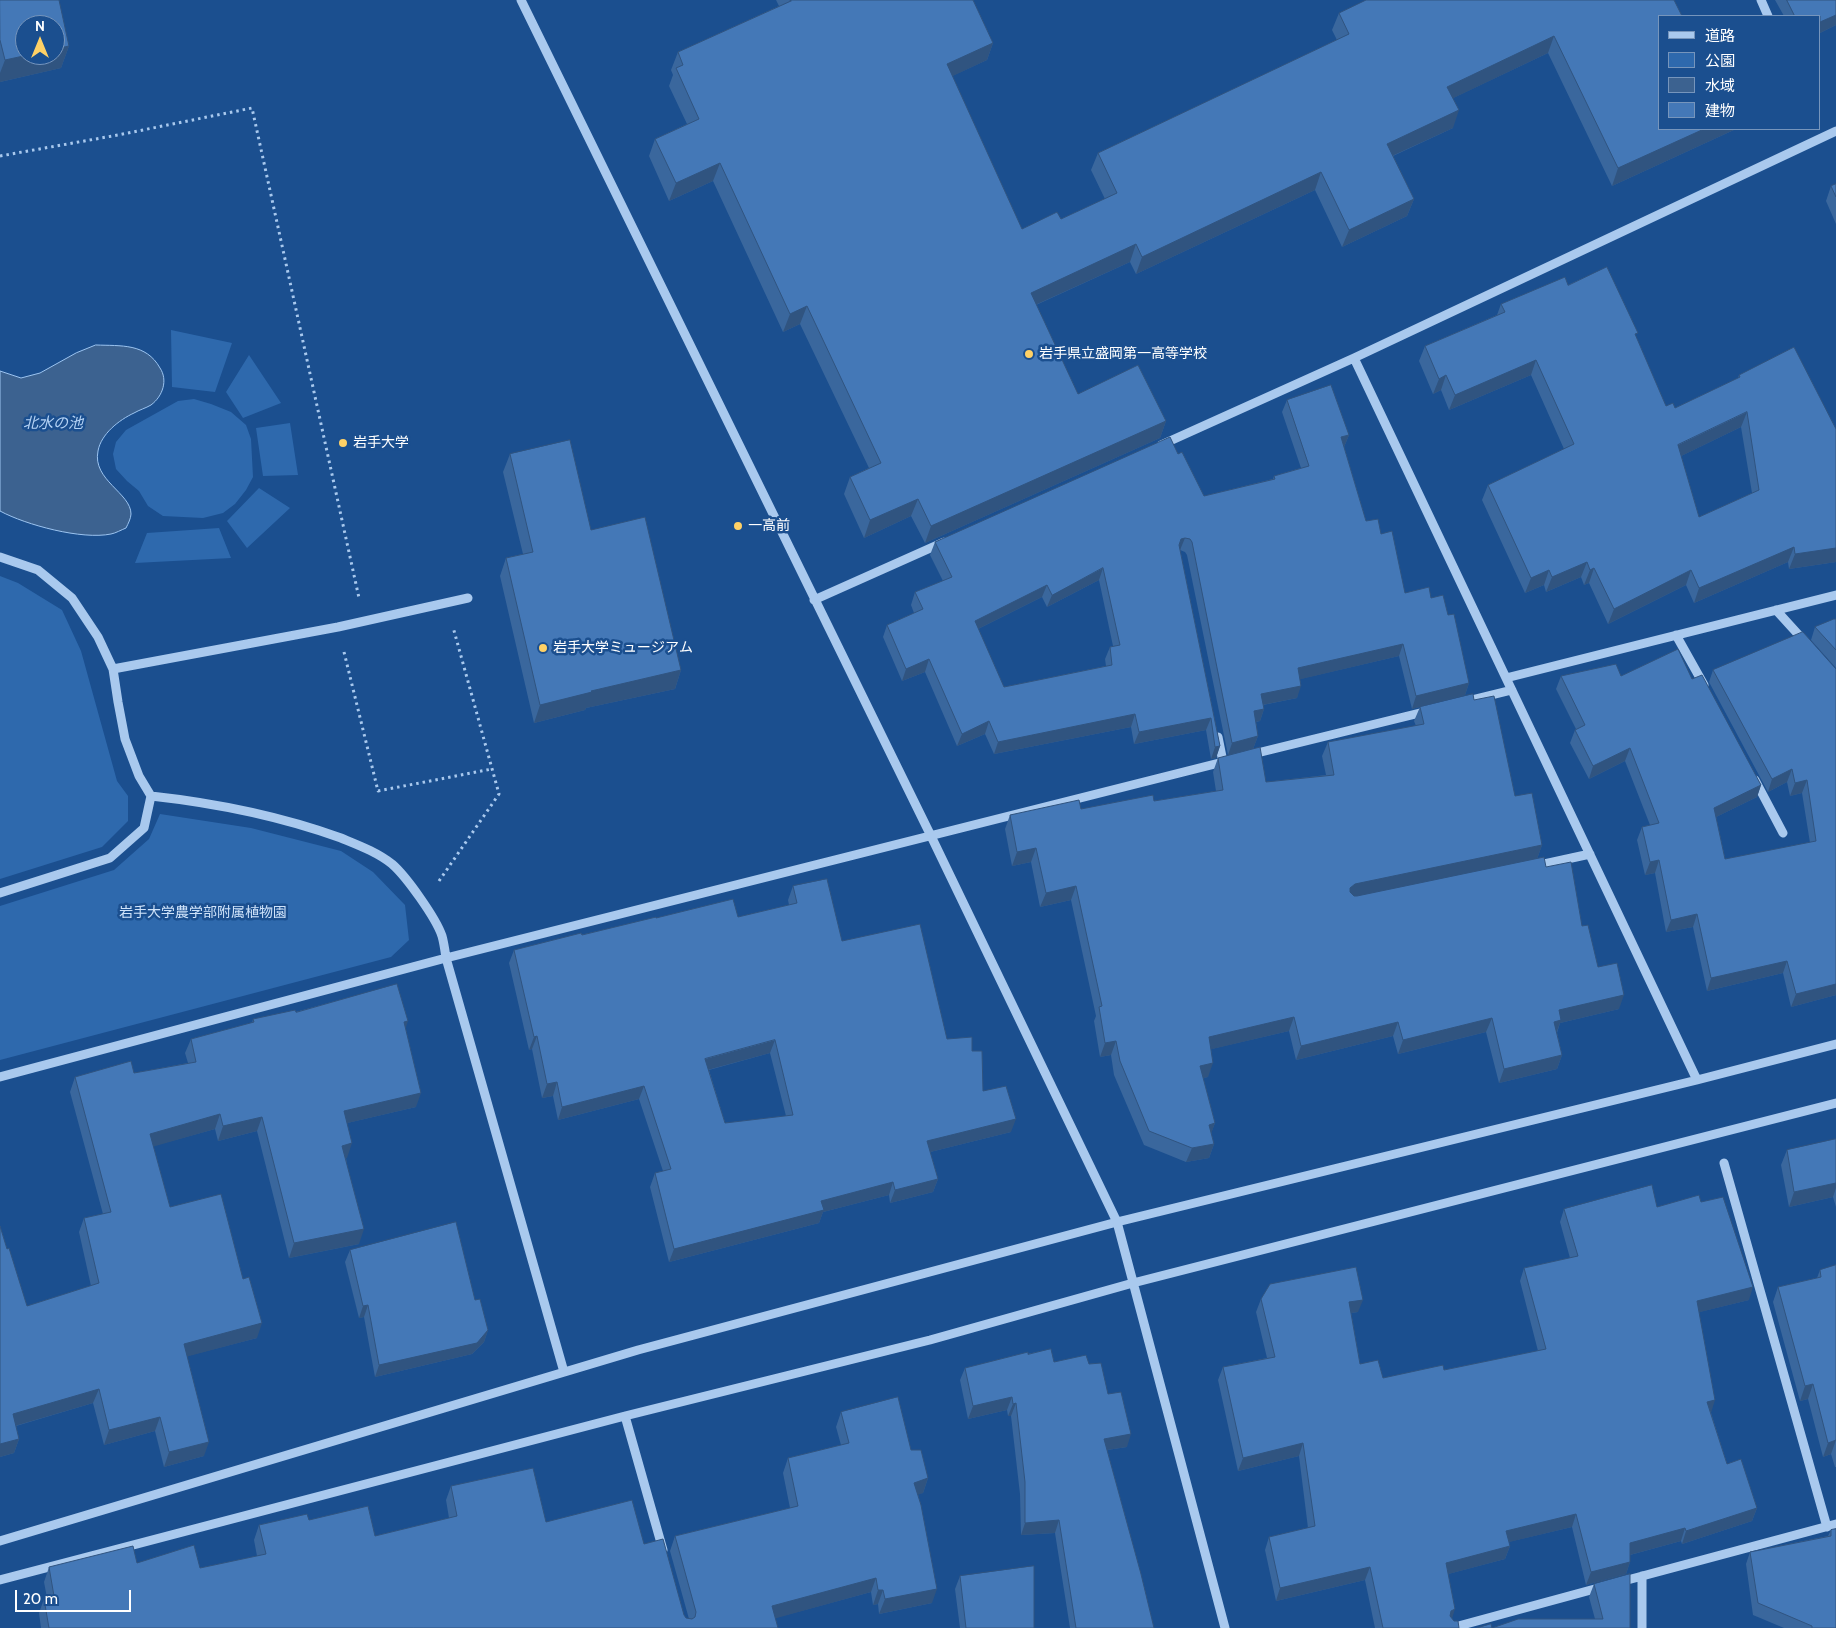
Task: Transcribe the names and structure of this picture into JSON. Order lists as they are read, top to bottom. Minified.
{"water":["北水の池"],"parks":["岩手大学農学部附属植物園"],"places":["岩手県立盛岡第一高等学校","岩手大学","一高前","岩手大学ミュージアム"],"legend":["道路","公園","水域","建物"],"scale_bar":"20 m","north":"top"}
